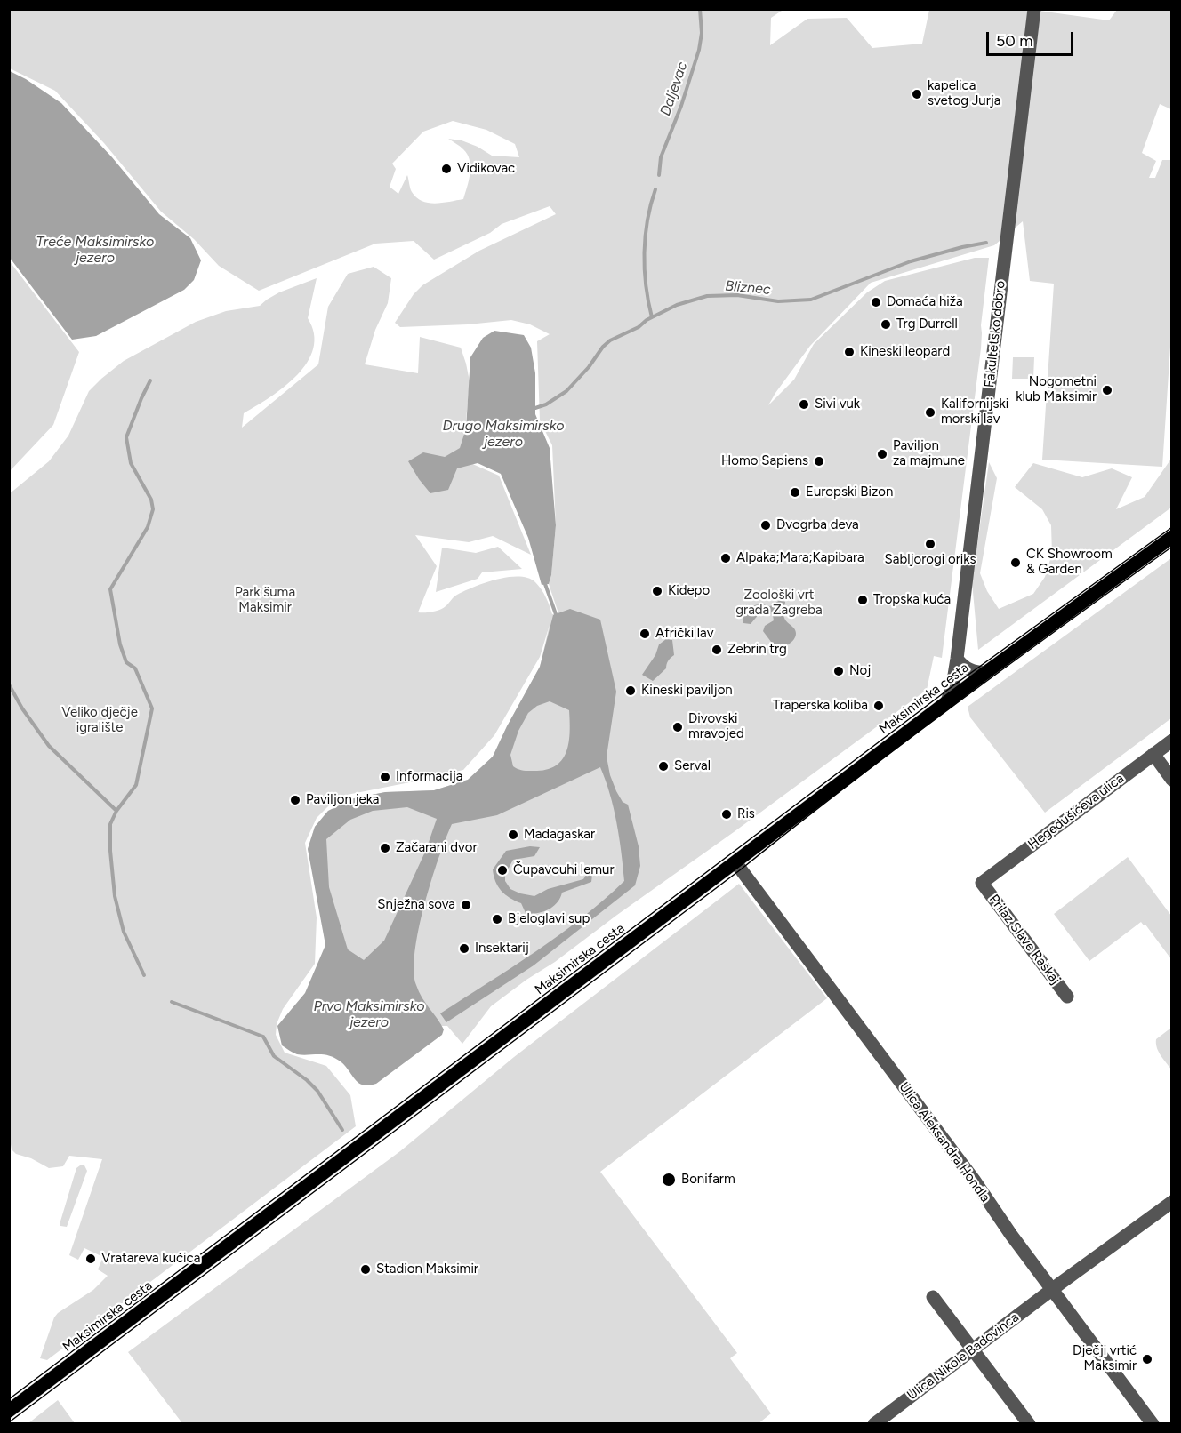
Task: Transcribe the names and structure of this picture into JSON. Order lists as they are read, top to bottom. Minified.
{"streets":{"main road":["Maksimirska cesta"],"street":["Fakultetsko dobro","Hegedušićeva ulica","Prilaz Slave Raškaj","Ulica Aleksandra Hondla","Ulica Nikole Badovinca"]},"crossings":[["Fakultetsko dobro","Maksimirska cesta"],["Maksimirska cesta","Ulica Aleksandra Hondla"],["Hegedušićeva ulica","Prilaz Slave Raškaj"],["Ulica Aleksandra Hondla","Ulica Nikole Badovinca"]],"water":["Daljevac","Treće Maksimirsko jezero","Bliznec","Drugo Maksimirsko jezero","Prvo Maksimirsko jezero"],"parks":["Park šuma Maksimir","Zoološki vrt grada Zagreba","Veliko dječje igralište"],"places":["kapelica svetog Jurja","Vidikovac","Domaća hiža","Trg Durrell","Kineski leopard","Nogometni klub Maksimir","Sivi vuk","Kalifornijski morski lav","Paviljon za majmune","Homo Sapiens","Europski Bizon","Dvogrba deva","Sabljorogi oriks","Alpaka;Mara;Kapibara","CK Showroom & Garden","Kidepo","Tropska kuća","Afrički lav","Zebrin trg","Noj","Kineski paviljon","Traperska koliba","Divovski mravojed","Serval","Informacija","Paviljon jeka","Ris","Madagaskar","Začarani dvor","Čupavouhi lemur","Snježna sova","Bjeloglavi sup","Insektarij","Bonifarm","Vratareva kućica","Stadion Maksimir","Dječji vrtić Maksimir"],"scale_bar":"50 m"}
